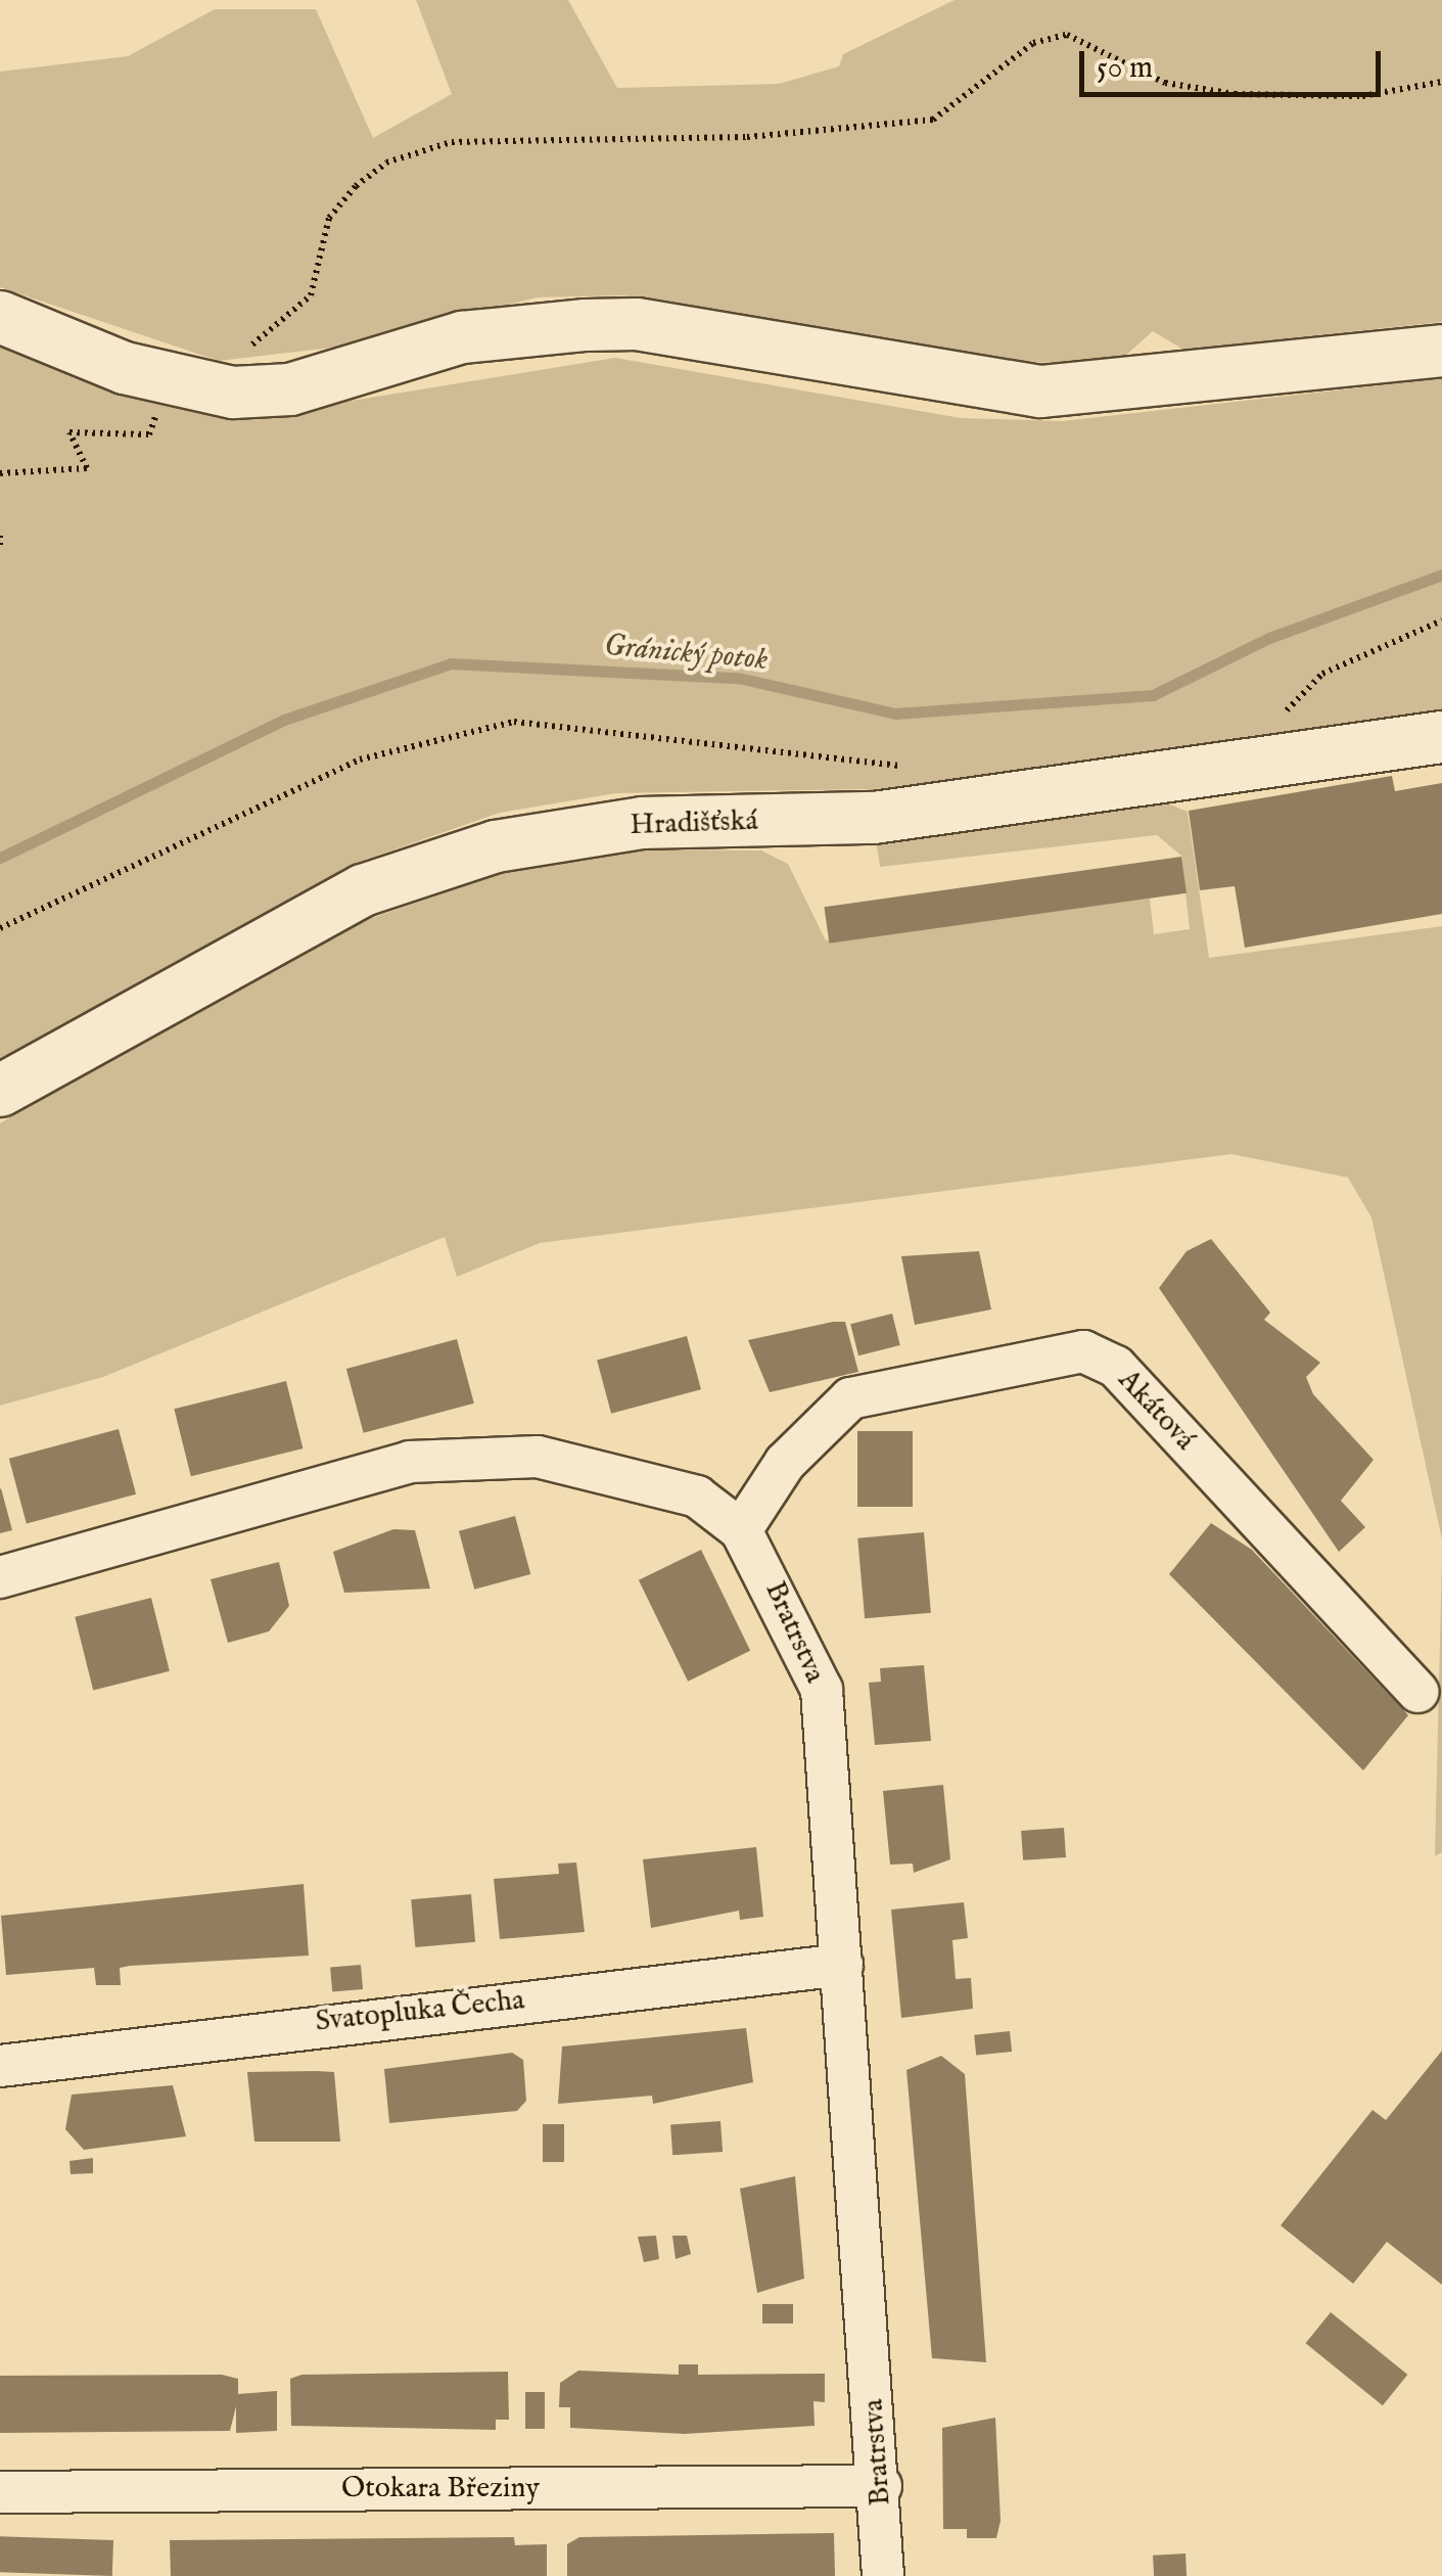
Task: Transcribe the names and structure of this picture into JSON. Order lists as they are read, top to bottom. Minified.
{"streets":{"street":["Hradišťská","Akátová","Bratrstva","Svatopluka Čecha","Otokara Březiny"]},"crossings":[["Akátová","Bratrstva"],["Bratrstva","Svatopluka Čecha"],["Bratrstva","Otokara Březiny"]],"water":["Gránický potok"],"scale_bar":"50 m"}
